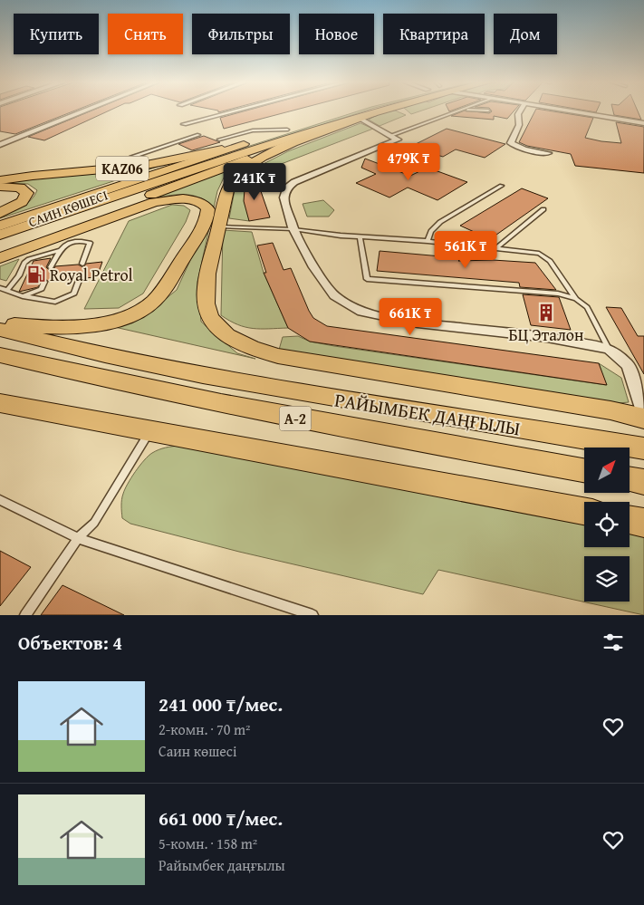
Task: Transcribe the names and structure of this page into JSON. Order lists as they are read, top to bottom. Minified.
{"streets":{"main road":["KАZ06","САИН КӨШЕСІ","РАЙЫМБЕК ДАҢҒЫЛЫ","A-2"]},"crossings":[["KАZ06","САИН КӨШЕСІ"]],"places":{"fuel station":["Royal Petrol"],"building":["БЦ Эталон"]},"north":"top right","page":{"chip":["Купить","Снять","Фильтры","Новое","Квартира","Дом"],"price":["479K ₸","241K ₸","561K ₸","661K ₸"],"heading":"Объектов: 4","list":[{"name":"241 000 ₸/мес.","note":"2-комн. · 70 m² · Саин көшесі"},{"name":"661 000 ₸/мес.","note":"5-комн. · 158 m² · Райымбек даңғылы"}]}}
